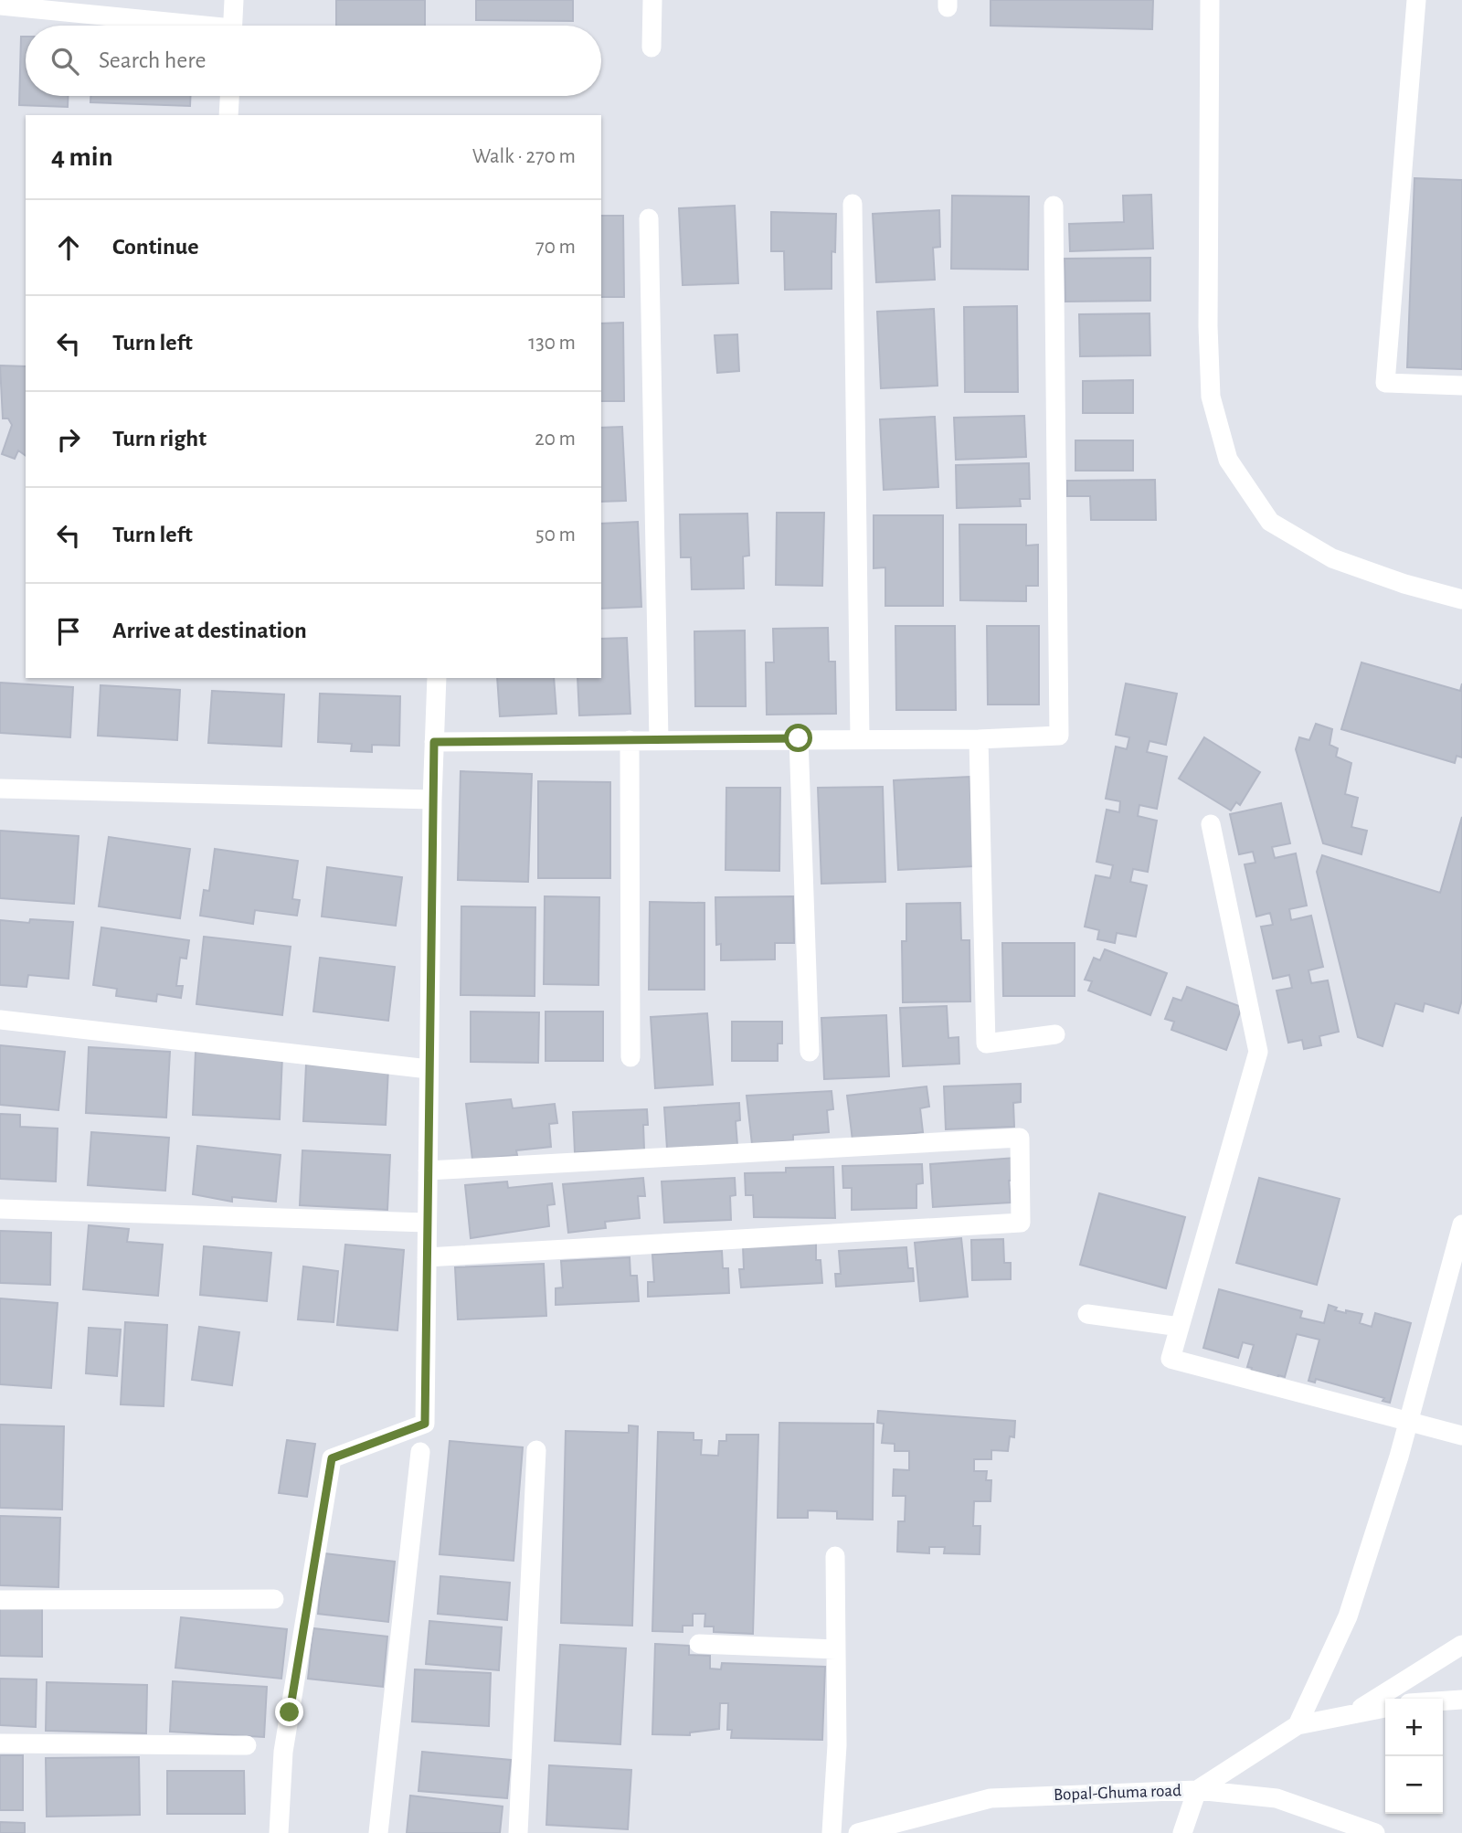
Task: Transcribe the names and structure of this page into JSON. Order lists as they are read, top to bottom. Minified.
{"streets":{"street":["Bopal-Ghuma road"]},"page":{"search":"Search here","heading":["4 min","Walk · 270 m"],"list":[["Continue","70 m"],["Turn left","130 m"],["Turn right","20 m"],["Turn left","50 m"],"Arrive at destination"],"map_buttons":["+","−"]}}
